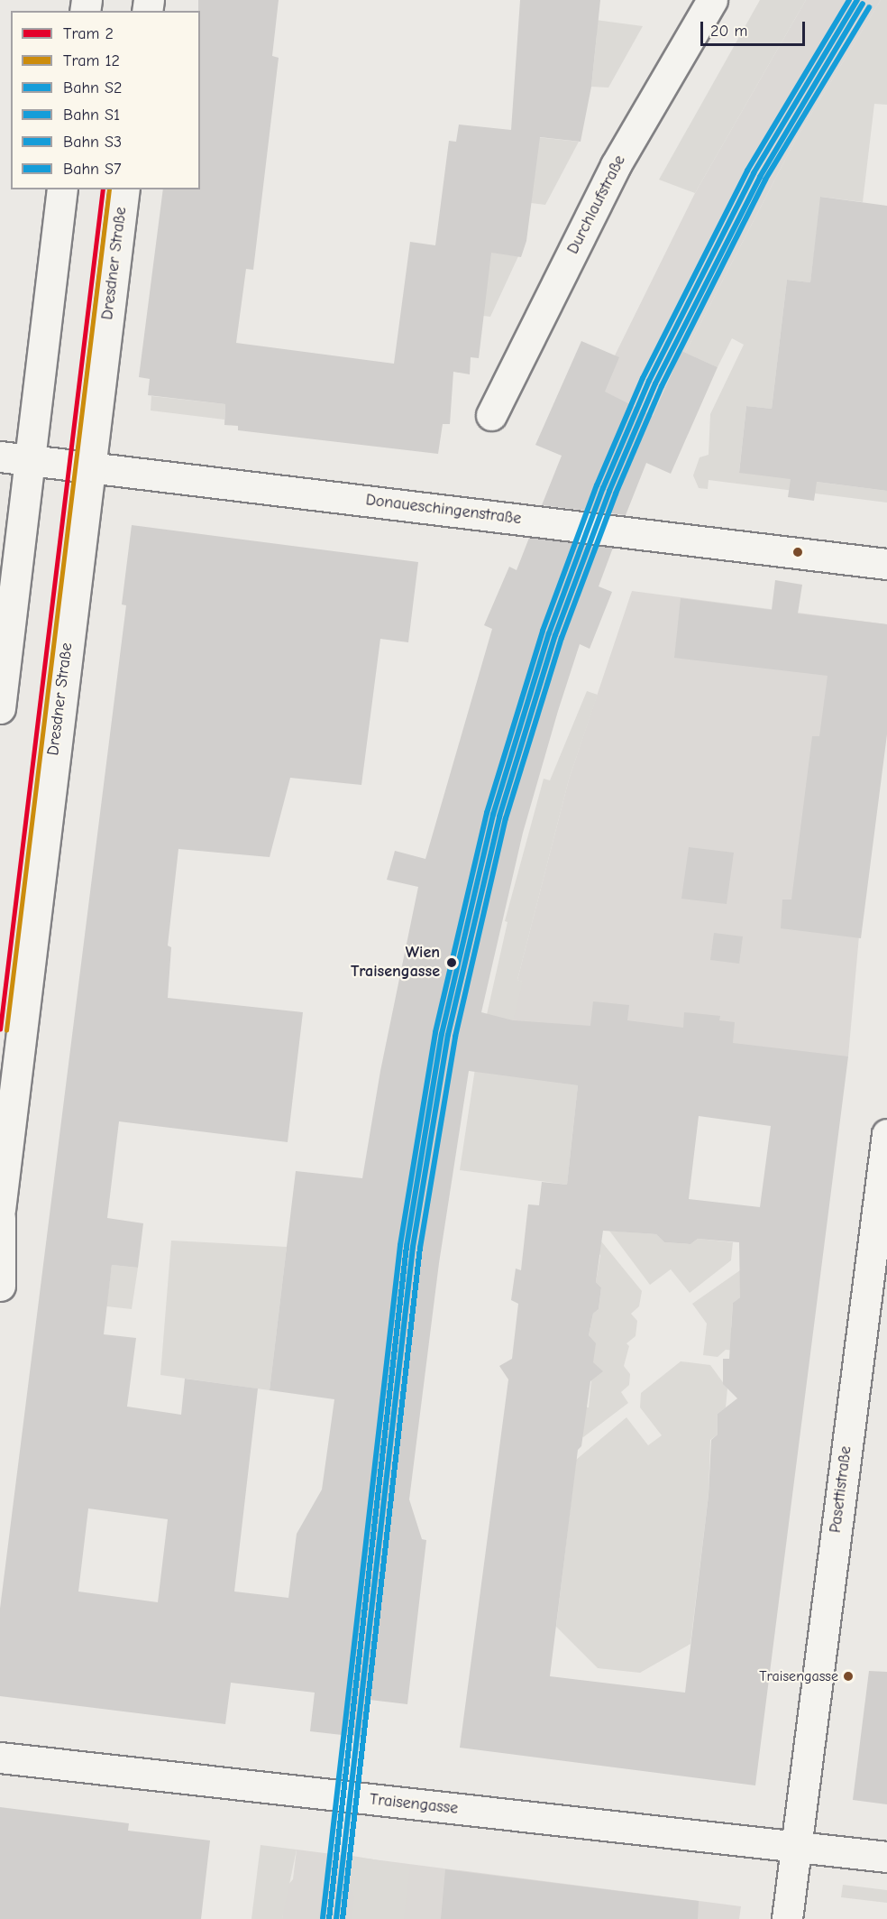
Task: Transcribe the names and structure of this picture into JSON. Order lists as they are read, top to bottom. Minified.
{"streets":{"street":["Durchlaufstraße","Dresdner Straße","Donaueschingenstraße","Pasettistraße","Traisengasse"]},"crossings":[["Dresdner Straße","Donaueschingenstraße"],["Pasettistraße","Traisengasse"]],"places":["Wien Traisengasse","Traisengasse"],"lines":["rail line S2","rail line S3","rail line S1","rail line S7","tram line 2","tram line 12"],"legend":["Tram 2","Tram 12","Bahn S2","Bahn S1","Bahn S3","Bahn S7"],"scale_bar":"20 m"}
